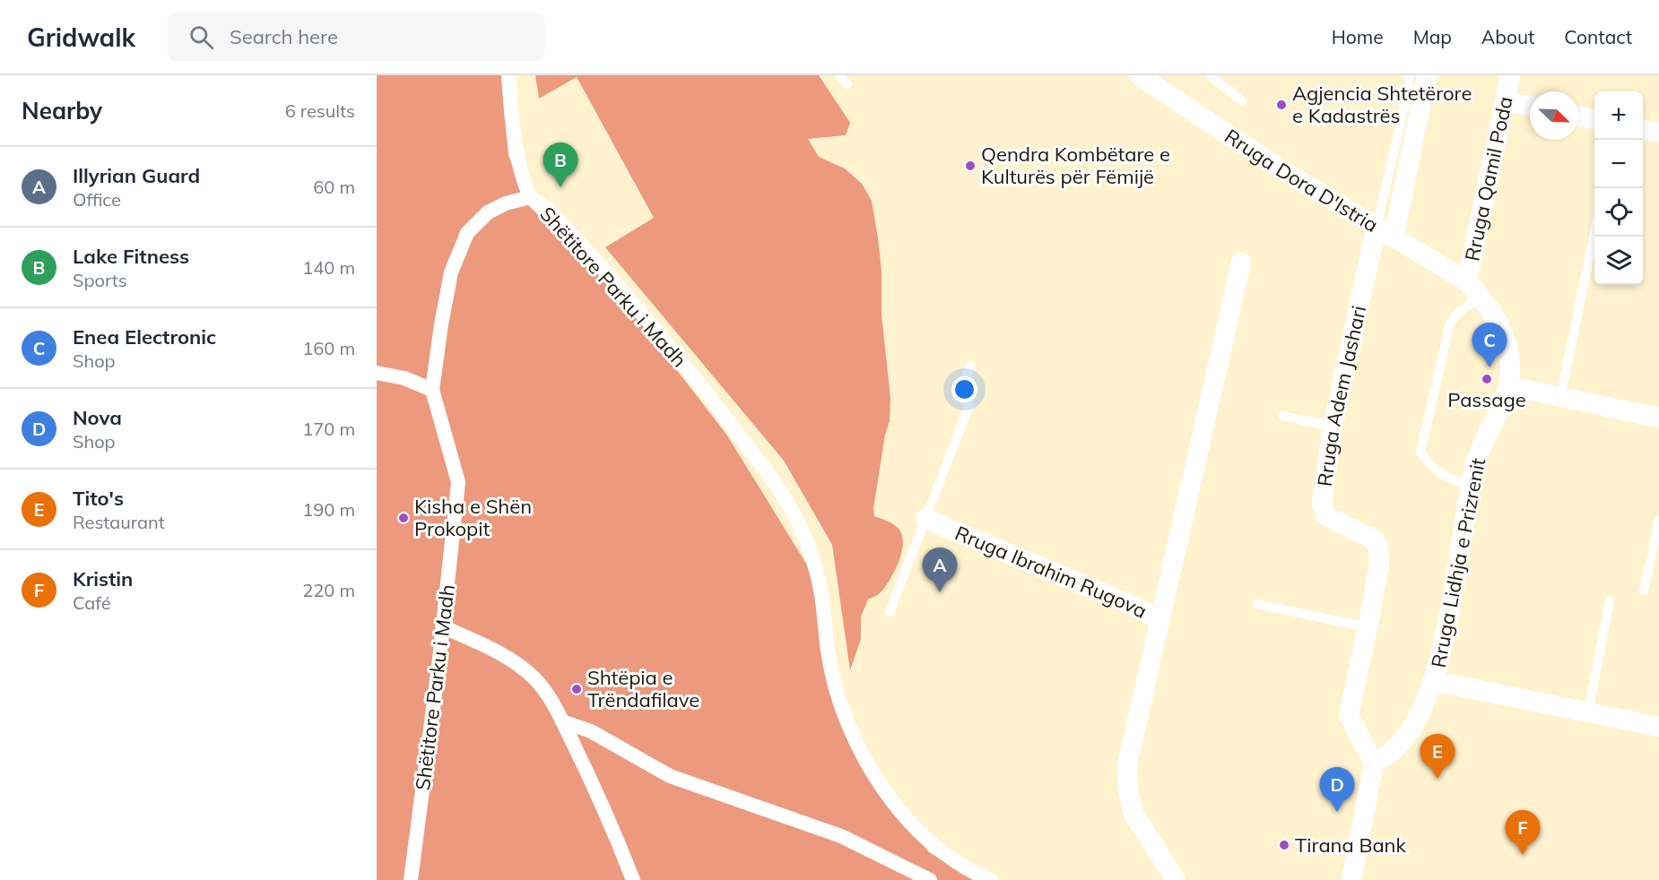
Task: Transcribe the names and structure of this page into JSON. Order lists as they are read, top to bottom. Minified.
{"streets":{"street":["Rruga Qamil Poda","Rruga Dora D'Istria","Shëtitore Parku i Madh","Rruga Adem Jashari","Rruga Lidhja e Prizrenit","Rruga Ibrahim Rugova"]},"crossings":[["Rruga Qamil Poda","Rruga Dora D'Istria"],["Rruga Dora D'Istria","Rruga Adem Jashari"],["Rruga Dora D'Istria","Rruga Lidhja e Prizrenit"],["Rruga Adem Jashari","Rruga Lidhja e Prizrenit"]],"places":["Agjencia Shtetërore e Kadastrës","Qendra Kombëtare e Kulturës për Fëmijë","Passage","Kisha e Shën Prokopit","Shtëpia e Trëndafilave","Tirana Bank"],"north":"bottom right","page":{"header":"Gridwalk","search":"Search here","nav":["Home","Map","About","Contact"],"heading":["Nearby","6 results"],"map_buttons":["+","−"],"pins":["B","C","A","E","D","F"],"list":[{"mark":"A","name":"Illyrian Guard","note":"Office","value":"60 m"},{"mark":"B","name":"Lake Fitness","note":"Sports","value":"140 m"},{"mark":"C","name":"Enea Electronic","note":"Shop","value":"160 m"},{"mark":"D","name":"Nova","note":"Shop","value":"170 m"},{"mark":"E","name":"Tito's","note":"Restaurant","value":"190 m"},{"mark":"F","name":"Kristin","note":"Café","value":"220 m"}]}}
